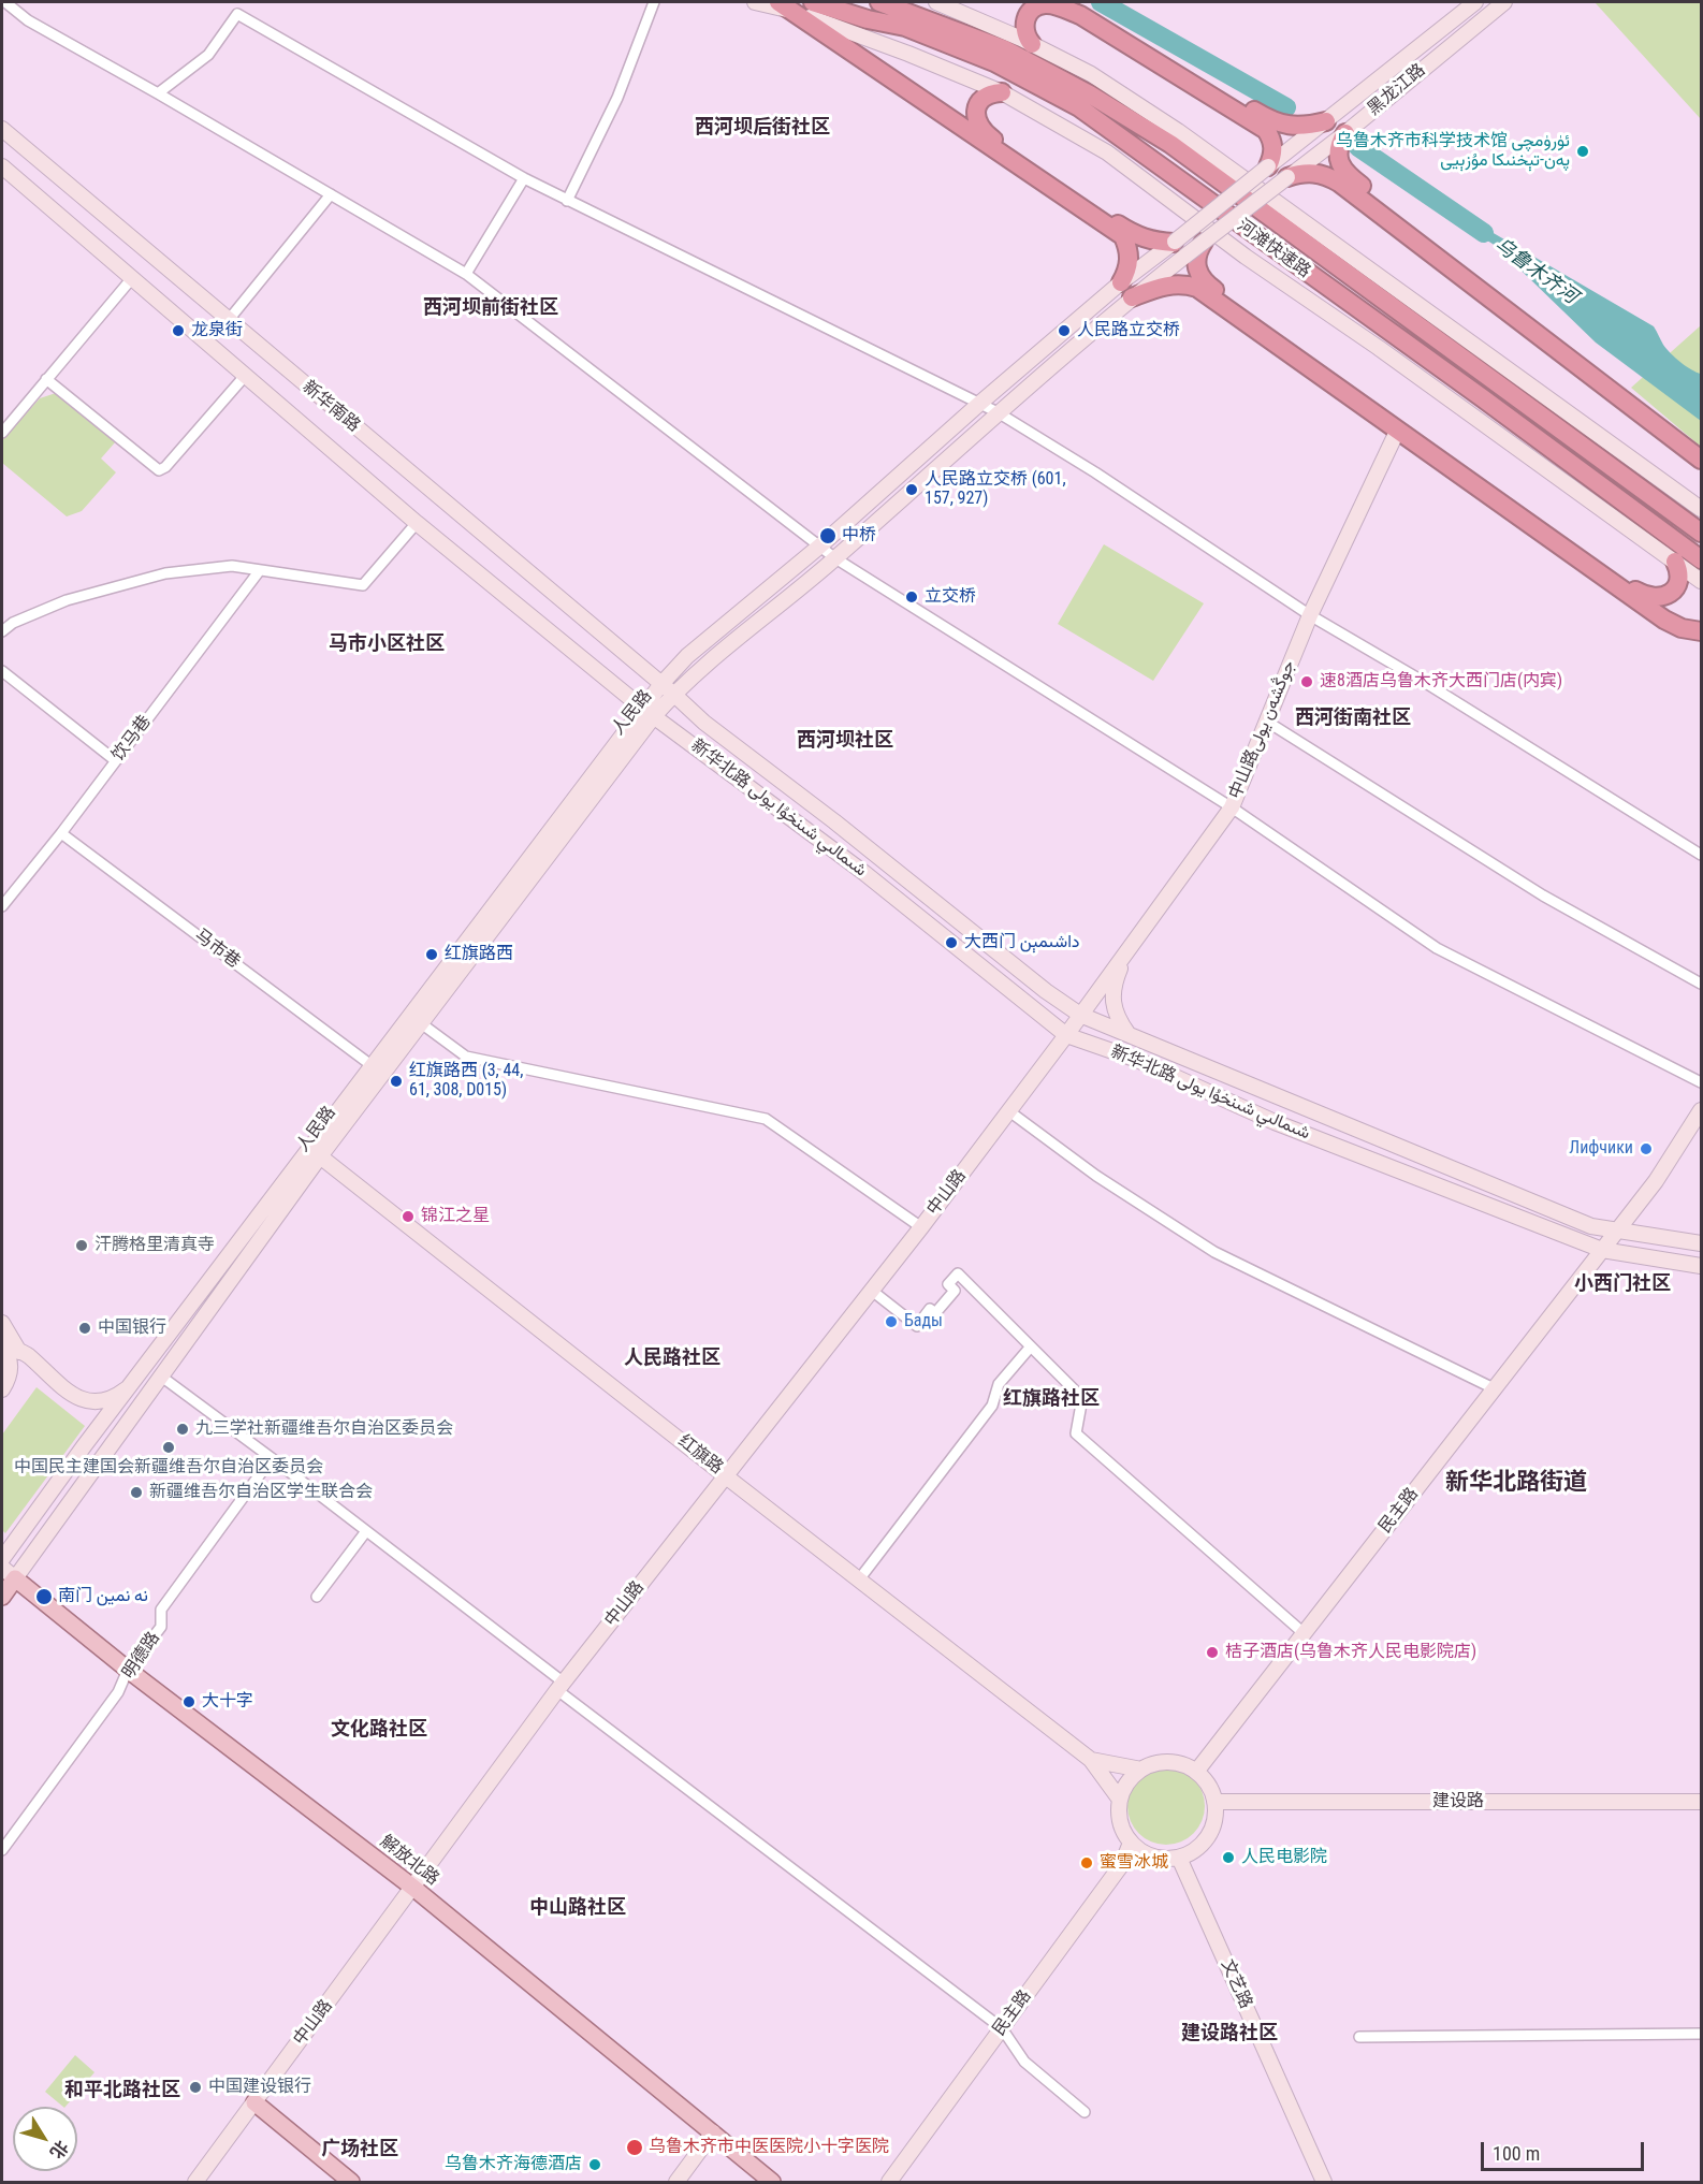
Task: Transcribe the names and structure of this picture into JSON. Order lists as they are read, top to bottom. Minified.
{"streets":{"highway":["河滩快速路"],"main road":["黑龙江路","新华南路","人民路","中山路جوڭشەن يولى","新华北路 شىمالىي شىنخۇا يولى","中山路","红旗路","民主路","建设路","解放北路","文艺路"],"street":["饮马巷","马市巷","明德路"]},"crossings":[["新华南路","人民路"],["新华南路","新华北路 شىمالىي شىنخۇا يولى"],["人民路","新华北路 شىمالىي شىنخۇا يولى"],["人民路","马市巷"],["人民路","红旗路"],["人民路","解放北路"],["中山路جوڭشەن يولى","新华北路 شىمالىي شىنخۇا يولى"],["中山路جوڭشەن يولى","中山路"],["饮马巷","马市巷"],["新华北路 شىمالىي شىنخۇا يولى","中山路"],["新华北路 شىمالىي شىنخۇا يولى","民主路"],["中山路","红旗路"],["中山路","解放北路"],["民主路","建设路"],["民主路","文艺路"],["明德路","解放北路"],["建设路","文艺路"]],"districts":["西河坝后街社区","西河坝前街社区","马市小区社区","西河街南社区","西河坝社区","小西门社区","人民路社区","红旗路社区","新华北路街道","文化路社区","中山路社区","建设路社区","和平北路社区","广场社区"],"water":["乌鲁木齐河"],"places":["乌鲁木齐市科学技术馆 ئۈرۈمچى پەن-تېخنىكا مۇزېيى","龙泉街","人民路立交桥","人民路立交桥 (601, 157, 927)","中桥","立交桥","速8酒店乌鲁木齐大西门店(内宾)","大西门 داشىمېن","红旗路西","红旗路西 (3, 44, 61, 308, D015)","Лифчики","锦江之星","汗腾格里清真寺","Бады","中国银行","九三学社新疆维吾尔自治区委员会","中国民主建国会新疆维吾尔自治区委员会","新疆维吾尔自治区学生联合会","南门 نە نمين","桔子酒店(乌鲁木齐人民电影院店)","大十字","人民电影院","蜜雪冰城","中国建设银行","乌鲁木齐市中医医院小十字医院","乌鲁木齐海德酒店"],"scale_bar":"100 m","north":"bottom right"}
